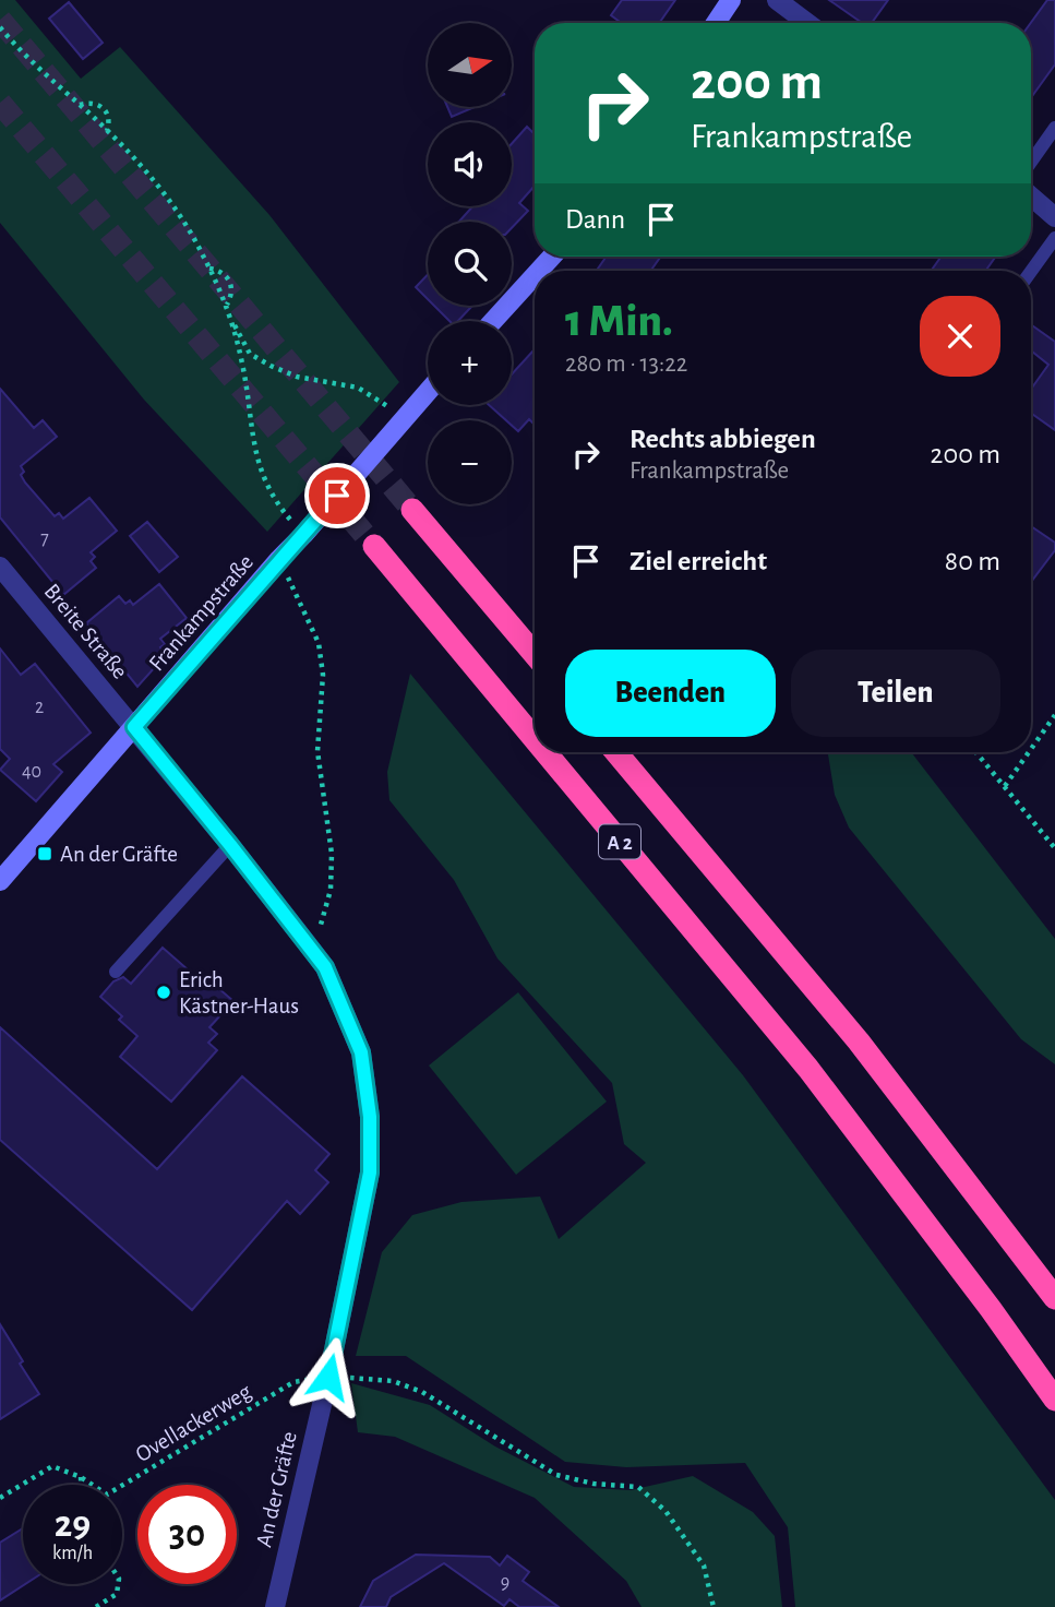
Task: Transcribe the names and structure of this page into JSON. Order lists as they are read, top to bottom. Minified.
{"streets":{"highway":["A 2"],"street":["Frankampstraße","Breite Straße","An der Gräfte"],"path":["Ovellackerweg"]},"crossings":[["Frankampstraße","Breite Straße"],["Frankampstraße","An der Gräfte"],["Breite Straße","An der Gräfte"],["Ovellackerweg","An der Gräfte"]],"places":{"transit":["An der Gräfte"],"other":["Erich Kästner-Haus"]},"house_numbers":["7","2","40","9"],"north":"right","page":{"map_buttons":["+","−"],"turn":["200 m","Frankampstraße"],"then":"Dann","heading":["1 Min.","280 m · 13:22"],"list":[{"name":"Rechts abbiegen","note":"Frankampstraße","value":"200 m"},{"name":"Ziel erreicht","value":"80 m"}],"buttons":["Beenden","Teilen"],"speed":"29 km/h","limit":"30"}}
